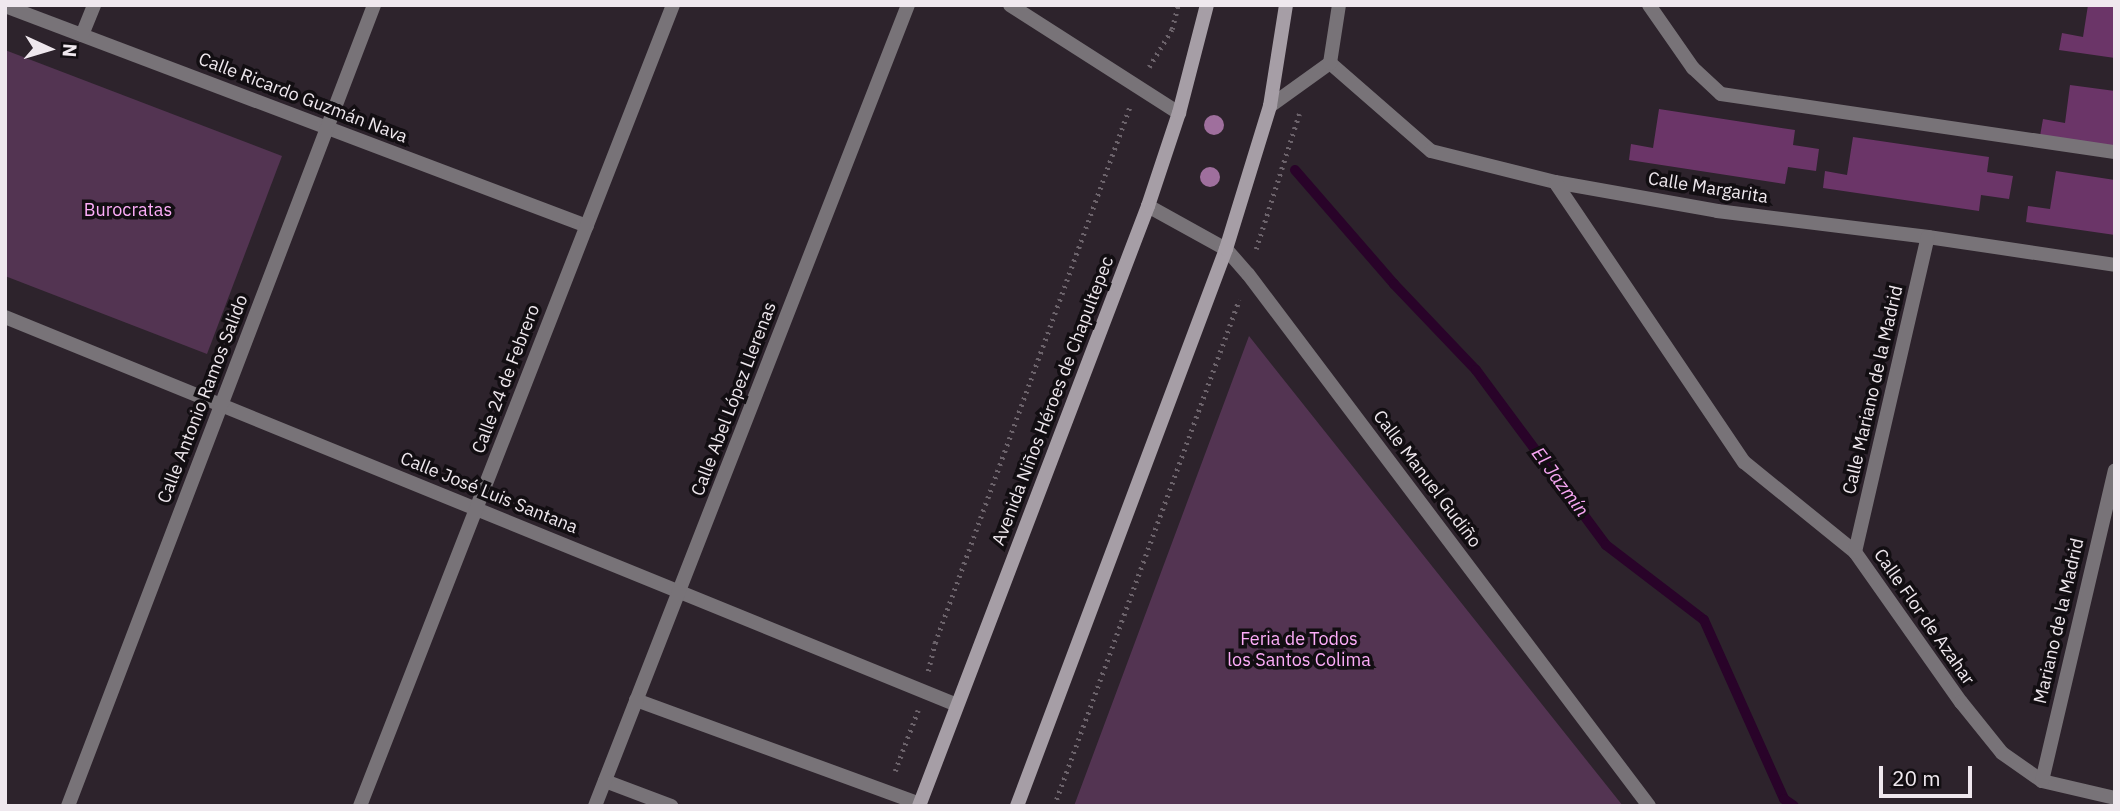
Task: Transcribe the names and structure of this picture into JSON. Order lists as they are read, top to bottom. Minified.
{"streets":{"main road":["Avenida Niños Héroes de Chapultepec"],"street":["Calle Ricardo Guzmán Nava","Calle Margarita","Calle 24 de Febrero","Calle Mariano de la Madrid","Calle Antonio Ramos Salido","Calle Abel López Llerenas","Calle Manuel Gudiño","Calle José Luis Santana","Calle Flor de Azahar","Mariano de la Madrid"]},"crossings":[["Calle Ricardo Guzmán Nava","Calle 24 de Febrero"],["Calle Ricardo Guzmán Nava","Calle Antonio Ramos Salido"],["Calle Margarita","Calle Mariano de la Madrid"],["Calle Margarita","Calle Flor de Azahar"],["Calle 24 de Febrero","Calle José Luis Santana"],["Calle Mariano de la Madrid","Calle Flor de Azahar"],["Calle Antonio Ramos Salido","Calle José Luis Santana"],["Calle Abel López Llerenas","Calle José Luis Santana"],["Avenida Niños Héroes de Chapultepec","Calle Manuel Gudiño"],["Avenida Niños Héroes de Chapultepec","Calle José Luis Santana"],["Calle Flor de Azahar","Mariano de la Madrid"]],"water":["El Jazmín"],"parks":["Burocratas","Feria de Todos los Santos Colima"],"scale_bar":"20 m","north":"right"}
